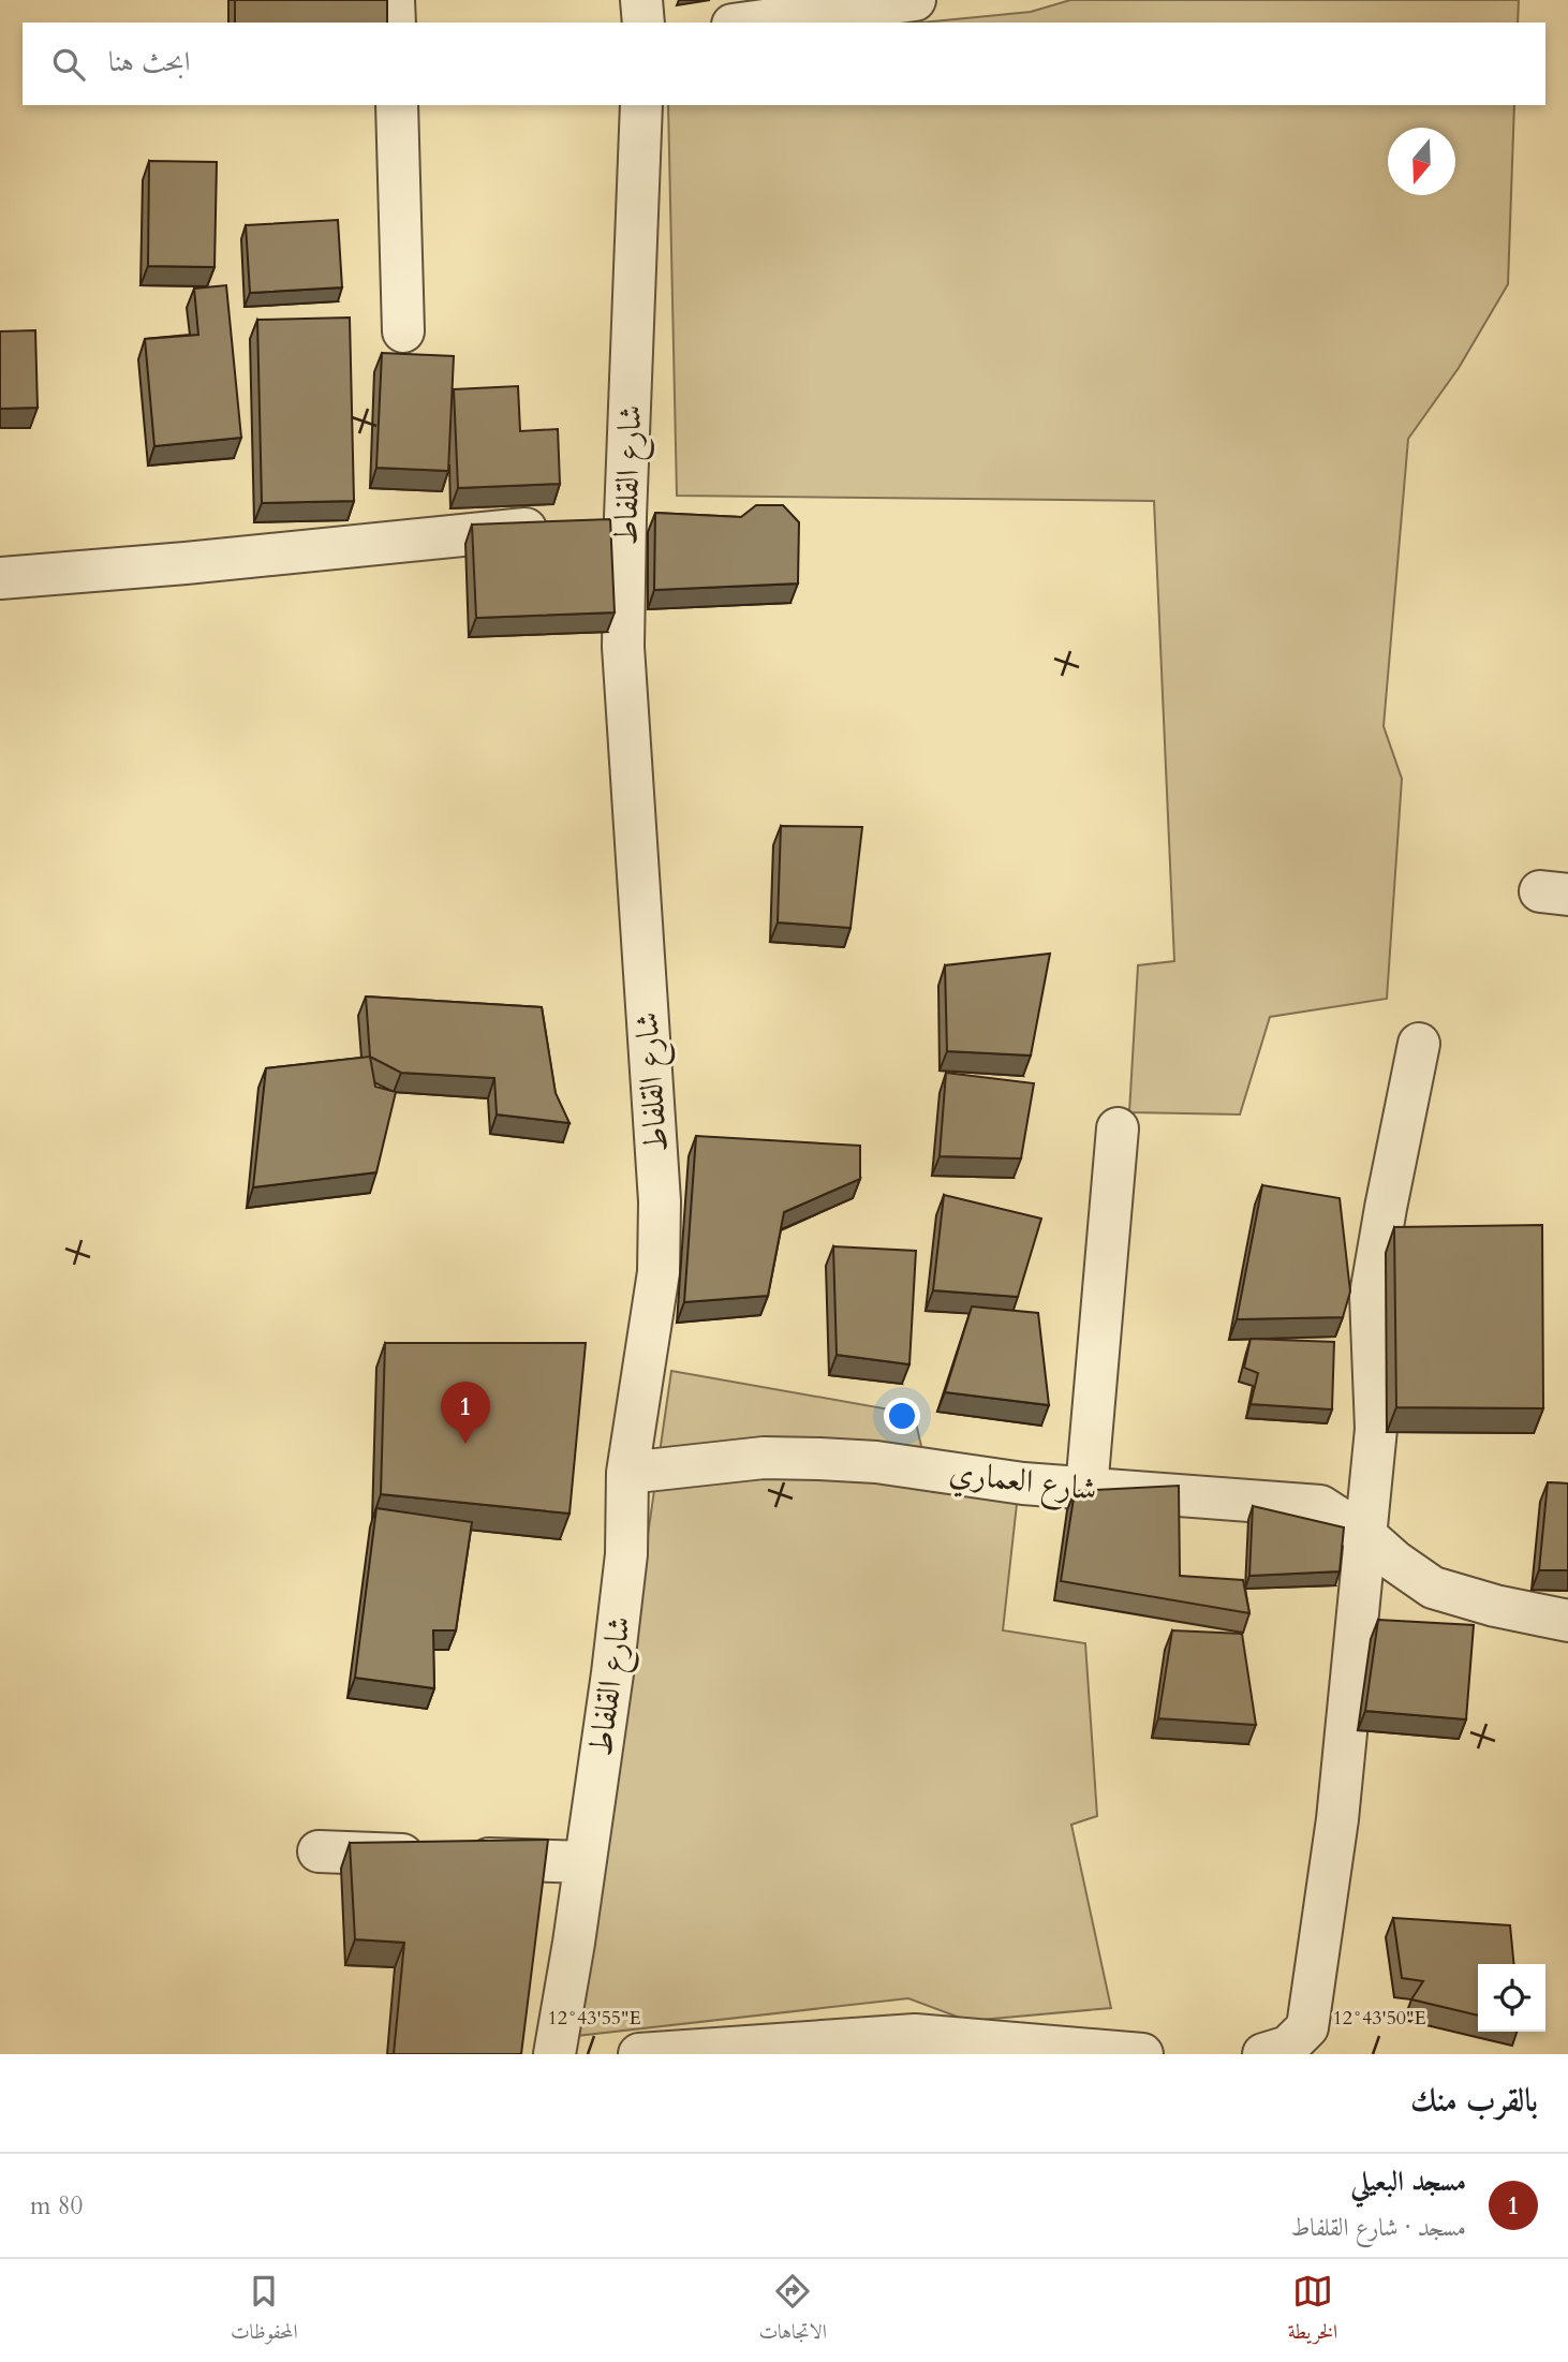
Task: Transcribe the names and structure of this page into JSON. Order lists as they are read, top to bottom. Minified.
{"streets":{"street":["شارع القلفاط","شارع العماري"]},"crossings":[["شارع القلفاط","شارع العماري"]],"north":"bottom","page":{"search":"ابحث هنا","pins":"1","heading":"بالقرب منك","list":[{"mark":"1","name":"مسجد البعيلي","note":"مسجد · شارع القلفاط","value":"80 m"}],"nav":["الخريطة","الاتجاهات","المحفوظات"]},"coordinates":["12°43'55\"E","12°43'50\"E"]}
